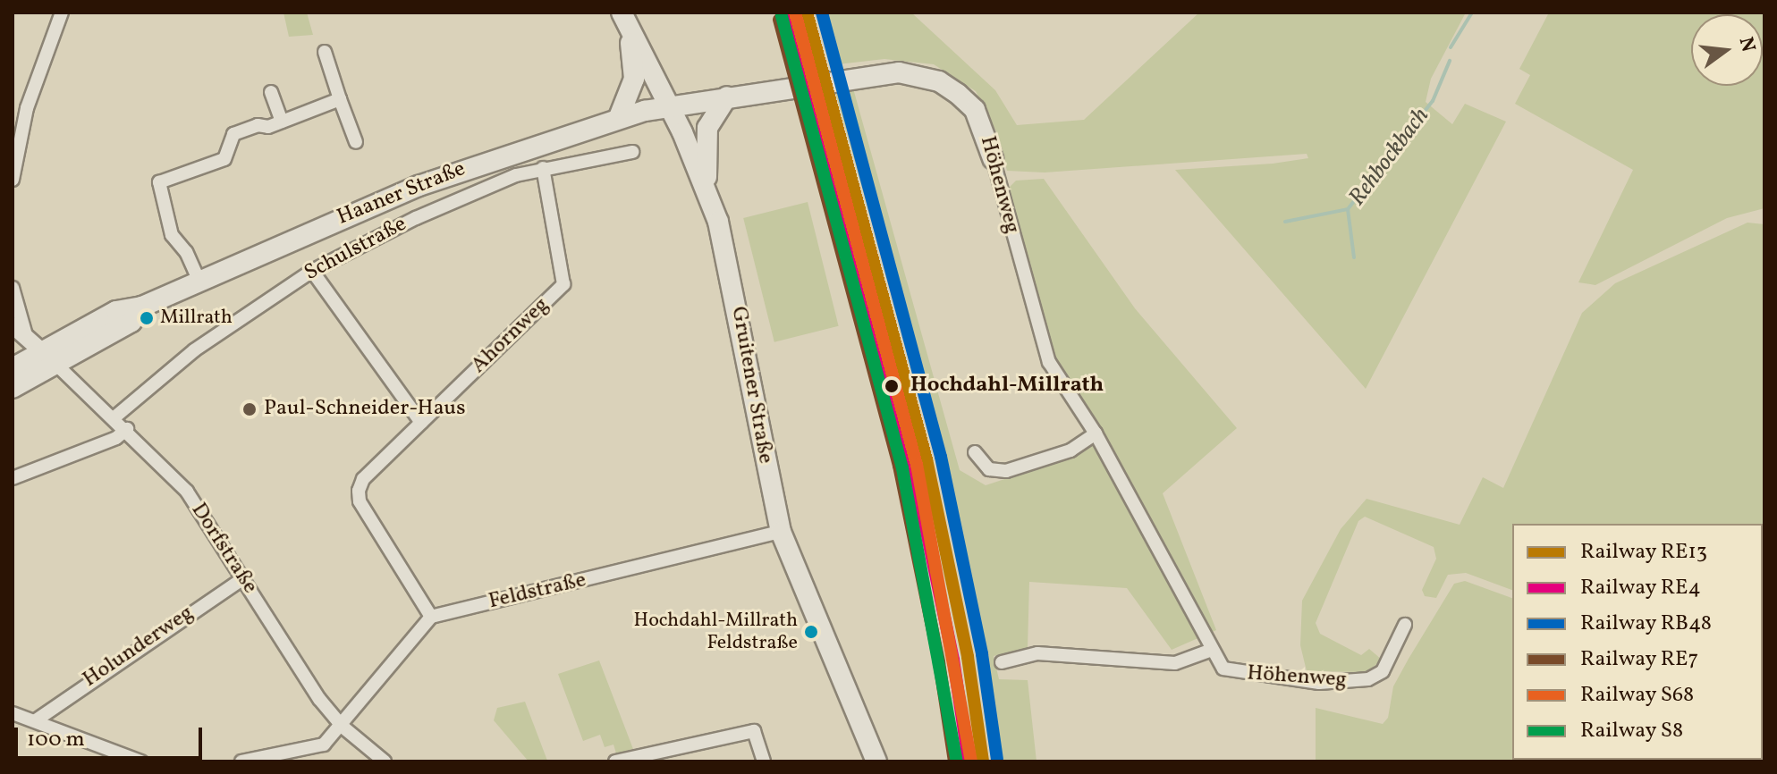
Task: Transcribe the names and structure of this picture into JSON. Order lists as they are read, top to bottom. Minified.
{"streets":{"main road":["Höhenweg","Haaner Straße","Gruitener Straße"],"street":["Schulstraße","Ahornweg","Dorfstraße","Feldstraße","Holunderweg"]},"crossings":[["Höhenweg","Haaner Straße"],["Höhenweg","Gruitener Straße"],["Haaner Straße","Gruitener Straße"],["Haaner Straße","Dorfstraße"],["Schulstraße","Ahornweg"],["Schulstraße","Dorfstraße"],["Ahornweg","Feldstraße"],["Gruitener Straße","Feldstraße"],["Dorfstraße","Holunderweg"]],"water":["Rehbockbach"],"places":["Millrath","Hochdahl-Millrath","Paul-Schneider-Haus","Hochdahl-Millrath Feldstraße"],"lines":["rail line RE13","rail line RB48","rail line S68","rail line RE4","rail line S8","rail line RE7"],"legend":["Railway RE13","Railway RE4","Railway RB48","Railway RE7","Railway S68","Railway S8"],"scale_bar":"100 m","north":"right"}
